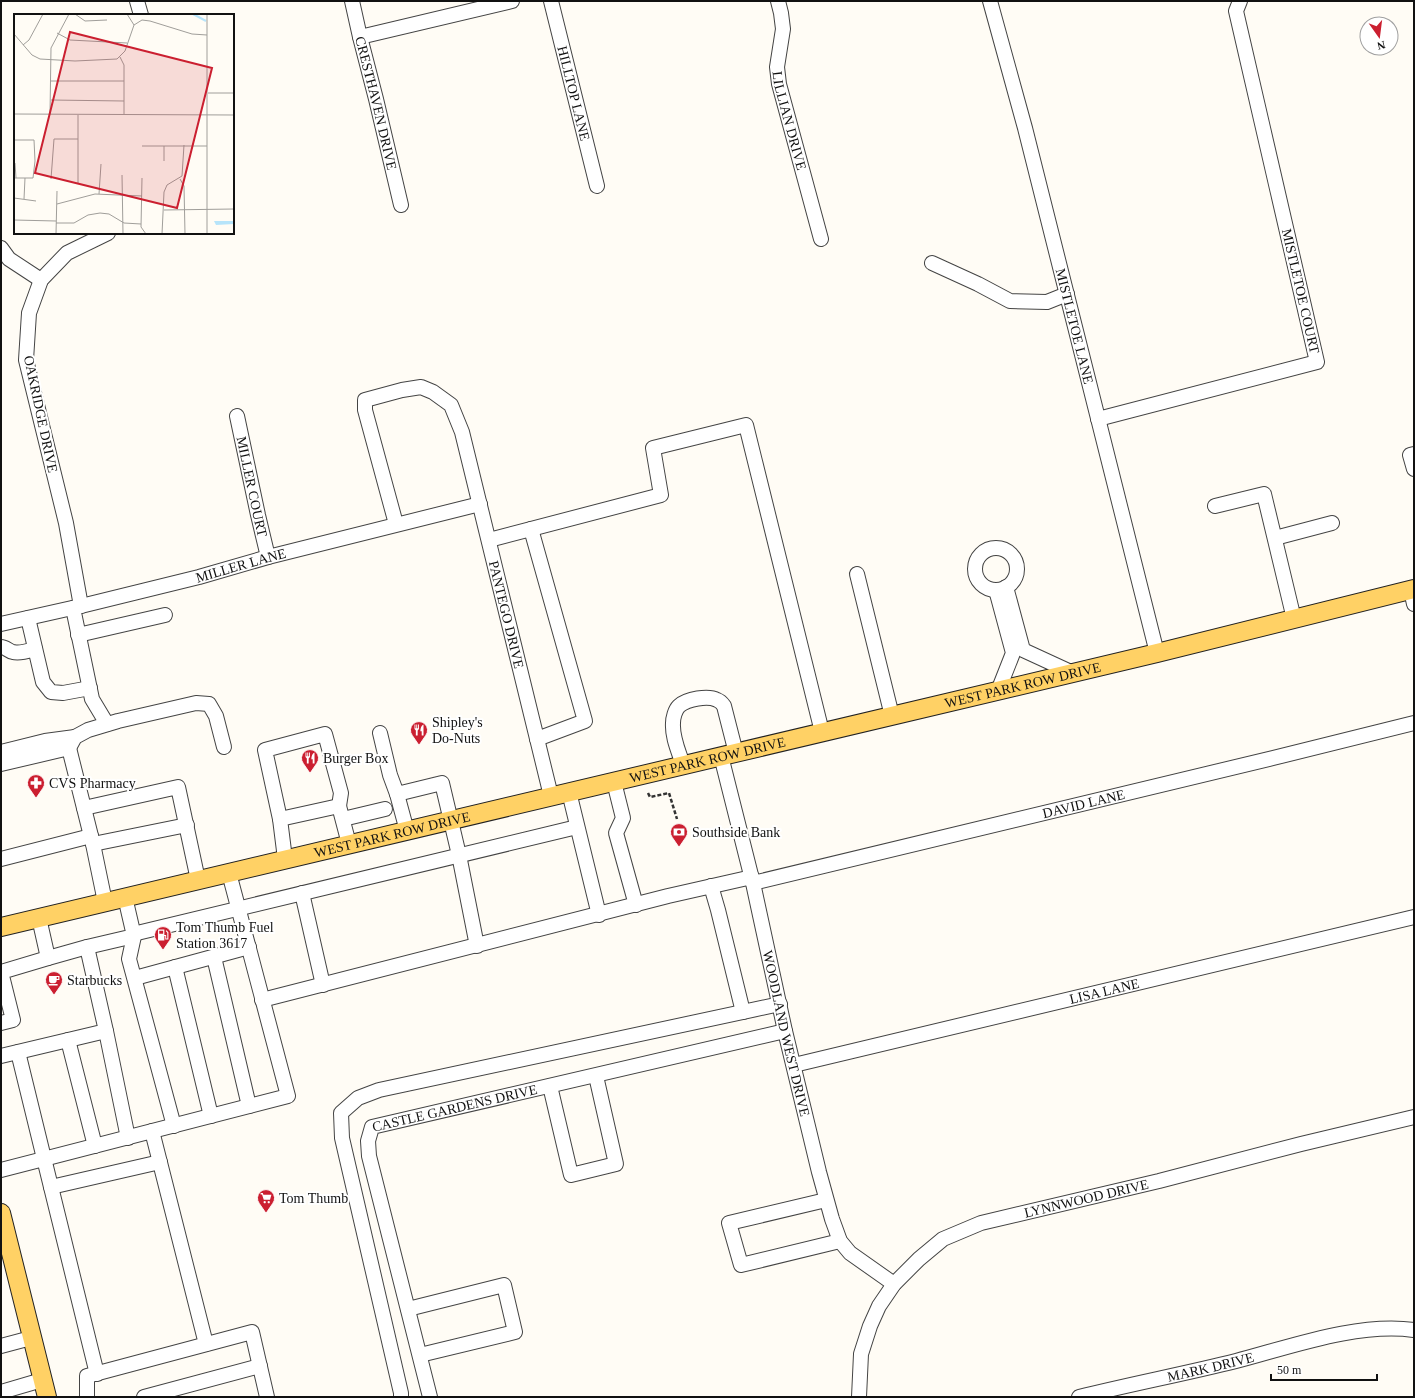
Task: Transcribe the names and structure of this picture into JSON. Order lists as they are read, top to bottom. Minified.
{"streets":{"main road":["WEST PARK ROW DRIVE"],"street":["HILLTOP LANE","CRESTHAVEN DRIVE","LILLIAN DRIVE","MISTLETOE COURT","MISTLETOE LANE","OAKRIDGE DRIVE","MILLER COURT","MILLER LANE","PANTEGO DRIVE","DAVID LANE","LISA LANE","WOODLAND WEST DRIVE","CASTLE GARDENS DRIVE","LYNNWOOD DRIVE","MARK DRIVE"]},"crossings":[["MISTLETOE COURT","MISTLETOE LANE"],["MISTLETOE LANE","WEST PARK ROW DRIVE"],["OAKRIDGE DRIVE","MILLER LANE"],["MILLER COURT","MILLER LANE"],["MILLER LANE","PANTEGO DRIVE"],["PANTEGO DRIVE","WEST PARK ROW DRIVE"],["WEST PARK ROW DRIVE","WOODLAND WEST DRIVE"],["DAVID LANE","WOODLAND WEST DRIVE"],["LISA LANE","WOODLAND WEST DRIVE"],["WOODLAND WEST DRIVE","CASTLE GARDENS DRIVE"],["WOODLAND WEST DRIVE","LYNNWOOD DRIVE"]],"places":{"restaurant":["Shipley's Do-Nuts","Burger Box"],"pharmacy":["CVS Pharmacy"],"bank":["Southside Bank"],"fuel station":["Tom Thumb Fuel Station 3617"],"cafe":["Starbucks"],"supermarket":["Tom Thumb"]},"scale_bar":"50 m","north":"bottom"}
